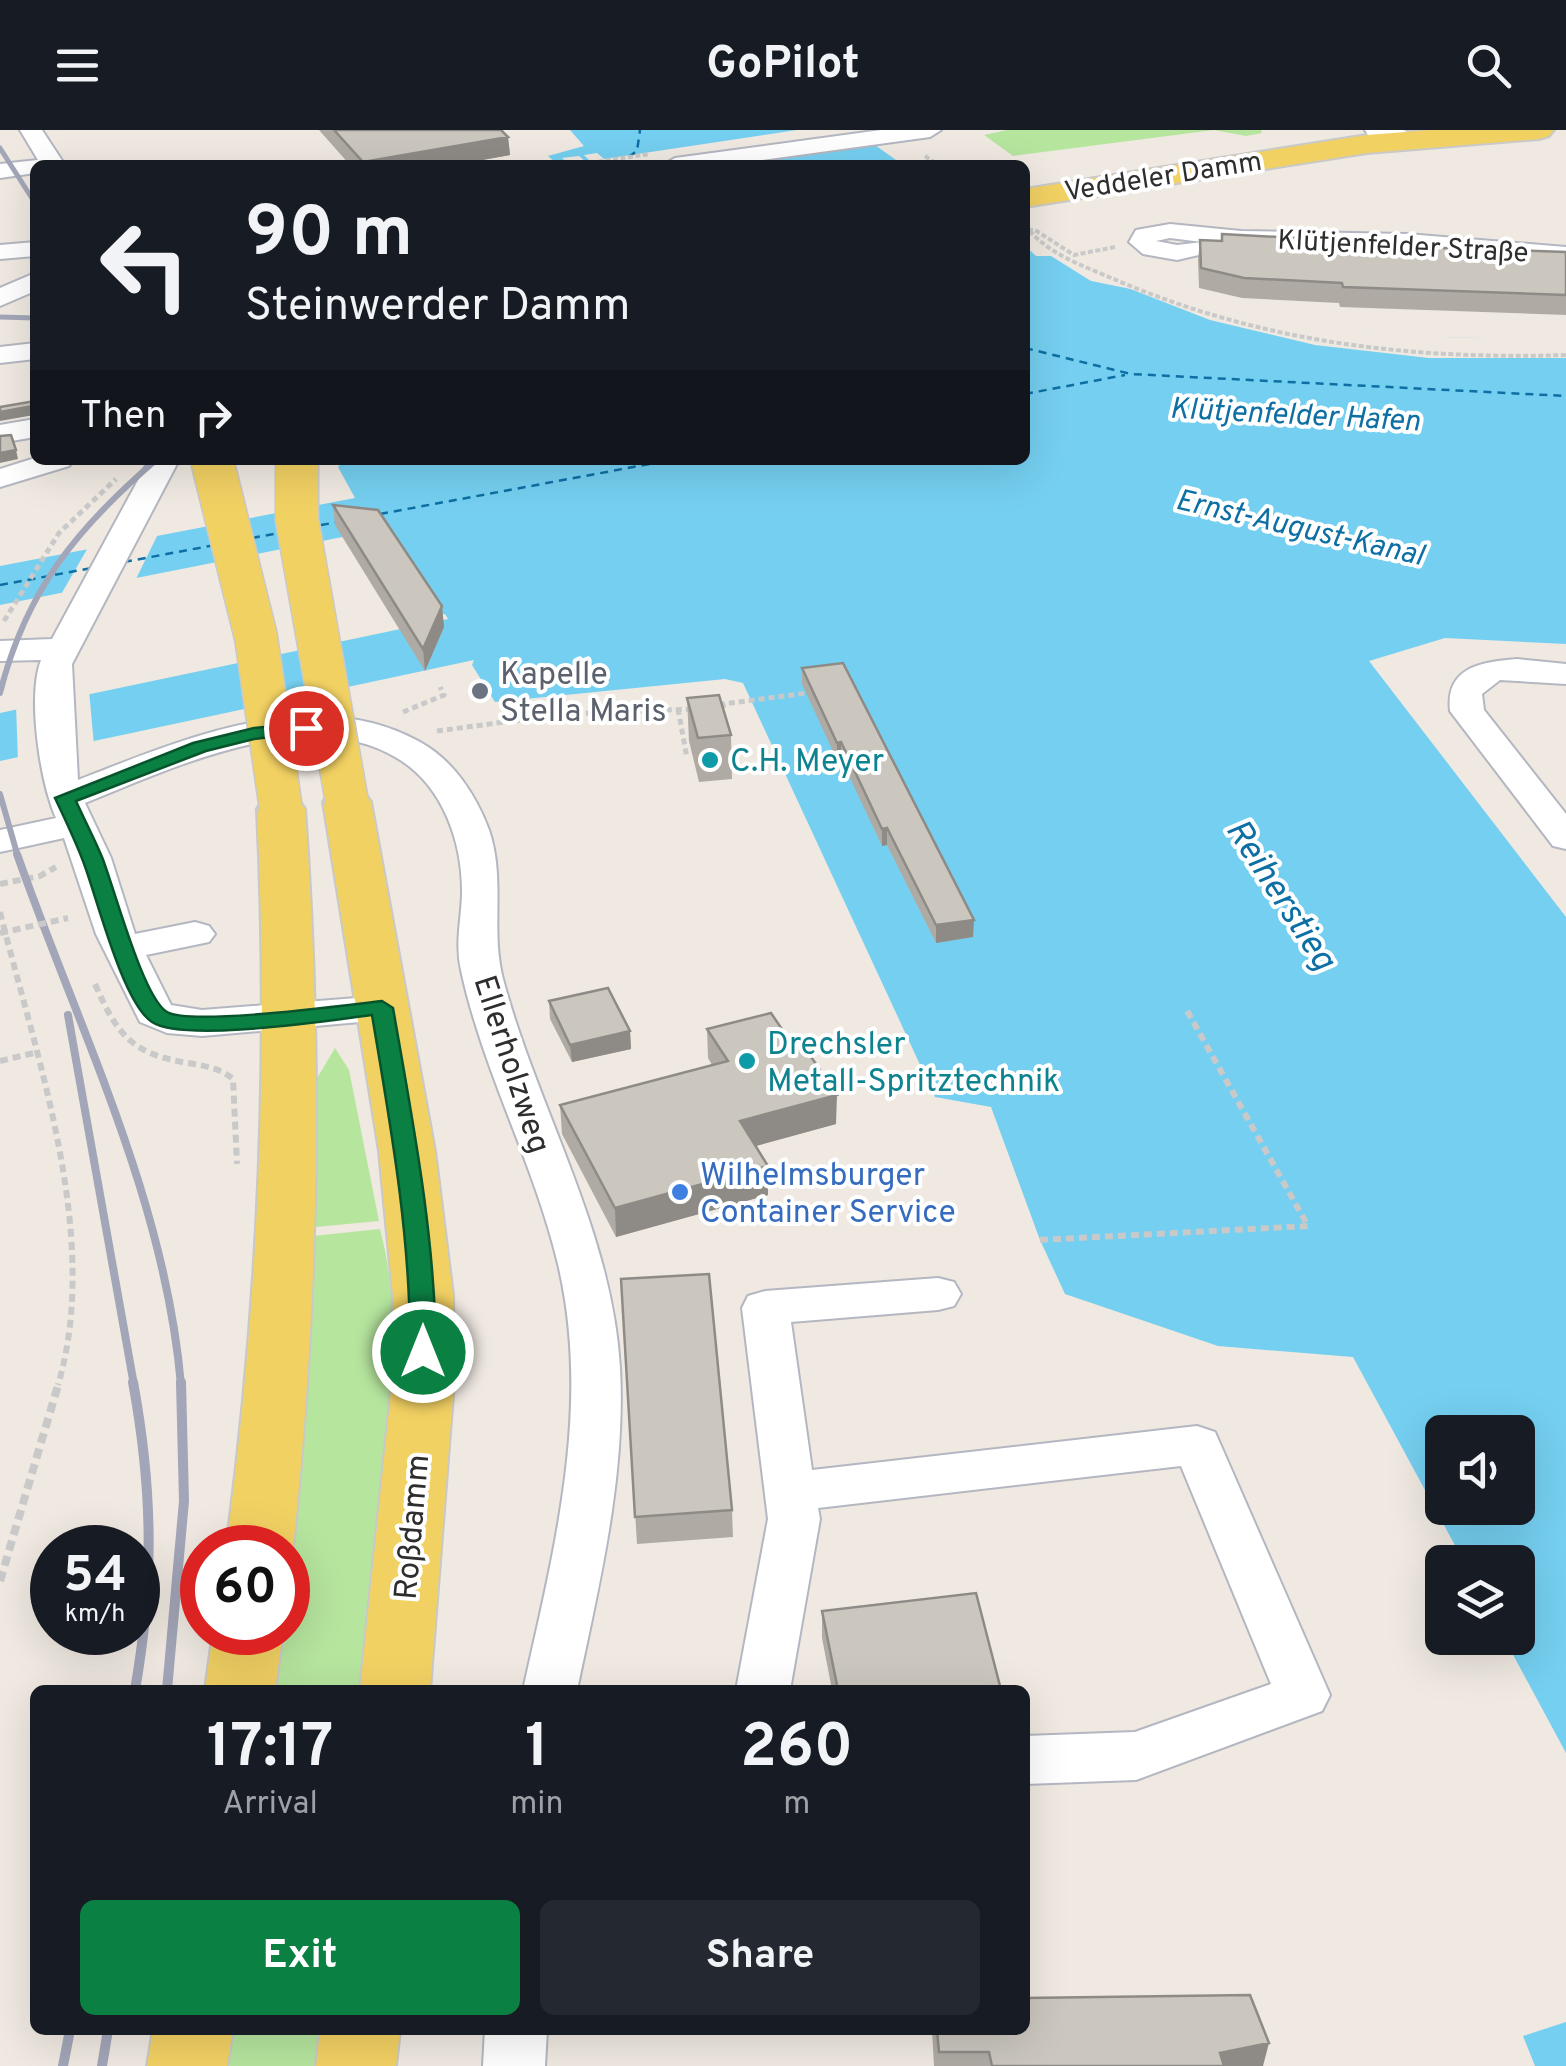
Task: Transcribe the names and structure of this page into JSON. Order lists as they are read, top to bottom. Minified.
{"streets":{"main road":["Veddeler Damm","Roßdamm"],"street":["Klütjenfelder Straße","Ellerholzweg"]},"water":["Klütjenfelder Hafen","Ernst-August-Kanal","Reiherstieg"],"places":["Kapelle Stella Maris","C.H. Meyer","Drechsler Metall-Spritztechnik","Wilhelmsburger Container Service"],"page":{"header":"GoPilot","turn":["90 m","Steinwerder Damm"],"then":"Then","speed":"54 km/h","limit":"60","eta":["17:17","Arrival","1","min","260","m"],"buttons":["Exit","Share"]}}
